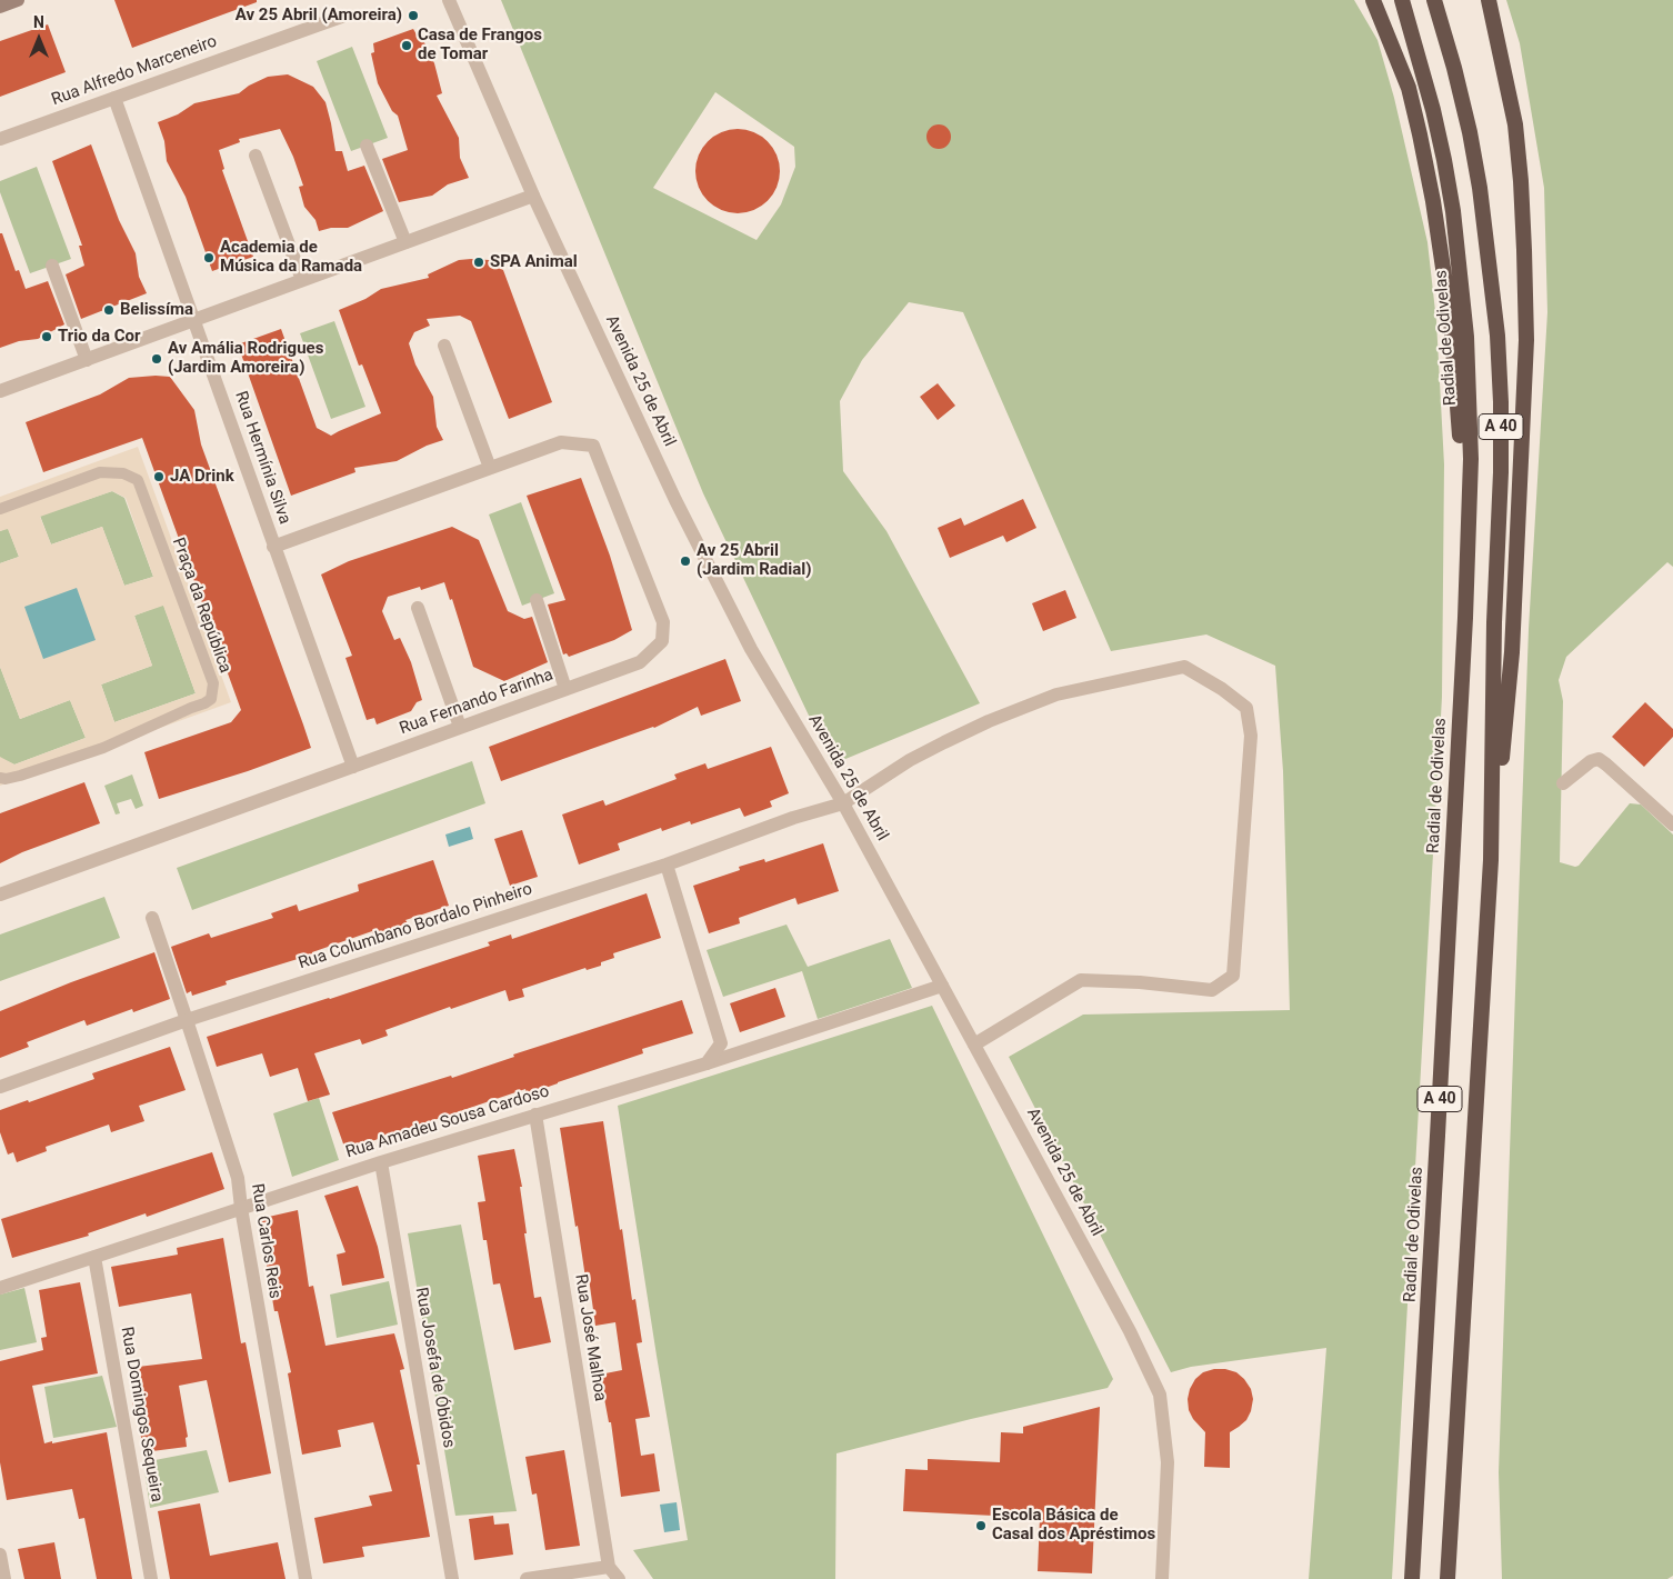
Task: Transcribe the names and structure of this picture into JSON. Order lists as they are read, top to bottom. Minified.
{"streets":{"highway":["Radial de Odivelas","A 40"],"street":["Rua Alfredo Marceneiro","Avenida 25 de Abril","Rua Hermínia Silva","Rua Fernando Farinha","Rua Columbano Bordalo Pinheiro","Rua Amadeu Sousa Cardoso","Rua Carlos Reis","Rua José Malhoa","Rua Josefa de Óbidos","Rua Domingos Sequeira"],"lane":["Praça da República"]},"crossings":[["Rua Alfredo Marceneiro","Rua Hermínia Silva"],["Avenida 25 de Abril","Rua Columbano Bordalo Pinheiro"],["Avenida 25 de Abril","Rua Amadeu Sousa Cardoso"],["Rua Hermínia Silva","Rua Fernando Farinha"],["Rua Columbano Bordalo Pinheiro","Rua Carlos Reis"],["Rua Amadeu Sousa Cardoso","Rua Carlos Reis"],["Rua Amadeu Sousa Cardoso","Rua José Malhoa"],["Rua Amadeu Sousa Cardoso","Rua Josefa de Óbidos"],["Rua Amadeu Sousa Cardoso","Rua Domingos Sequeira"]],"places":["Av 25 Abril (Amoreira)","Casa de Frangos de Tomar","Academia de Música da Ramada","SPA Animal","Belissíma","Trio da Cor","Av Amália Rodrigues (Jardim Amoreira)","JA Drink","Av 25 Abril (Jardim Radial)","Escola Básica de Casal dos Apréstimos"],"north":"top"}
